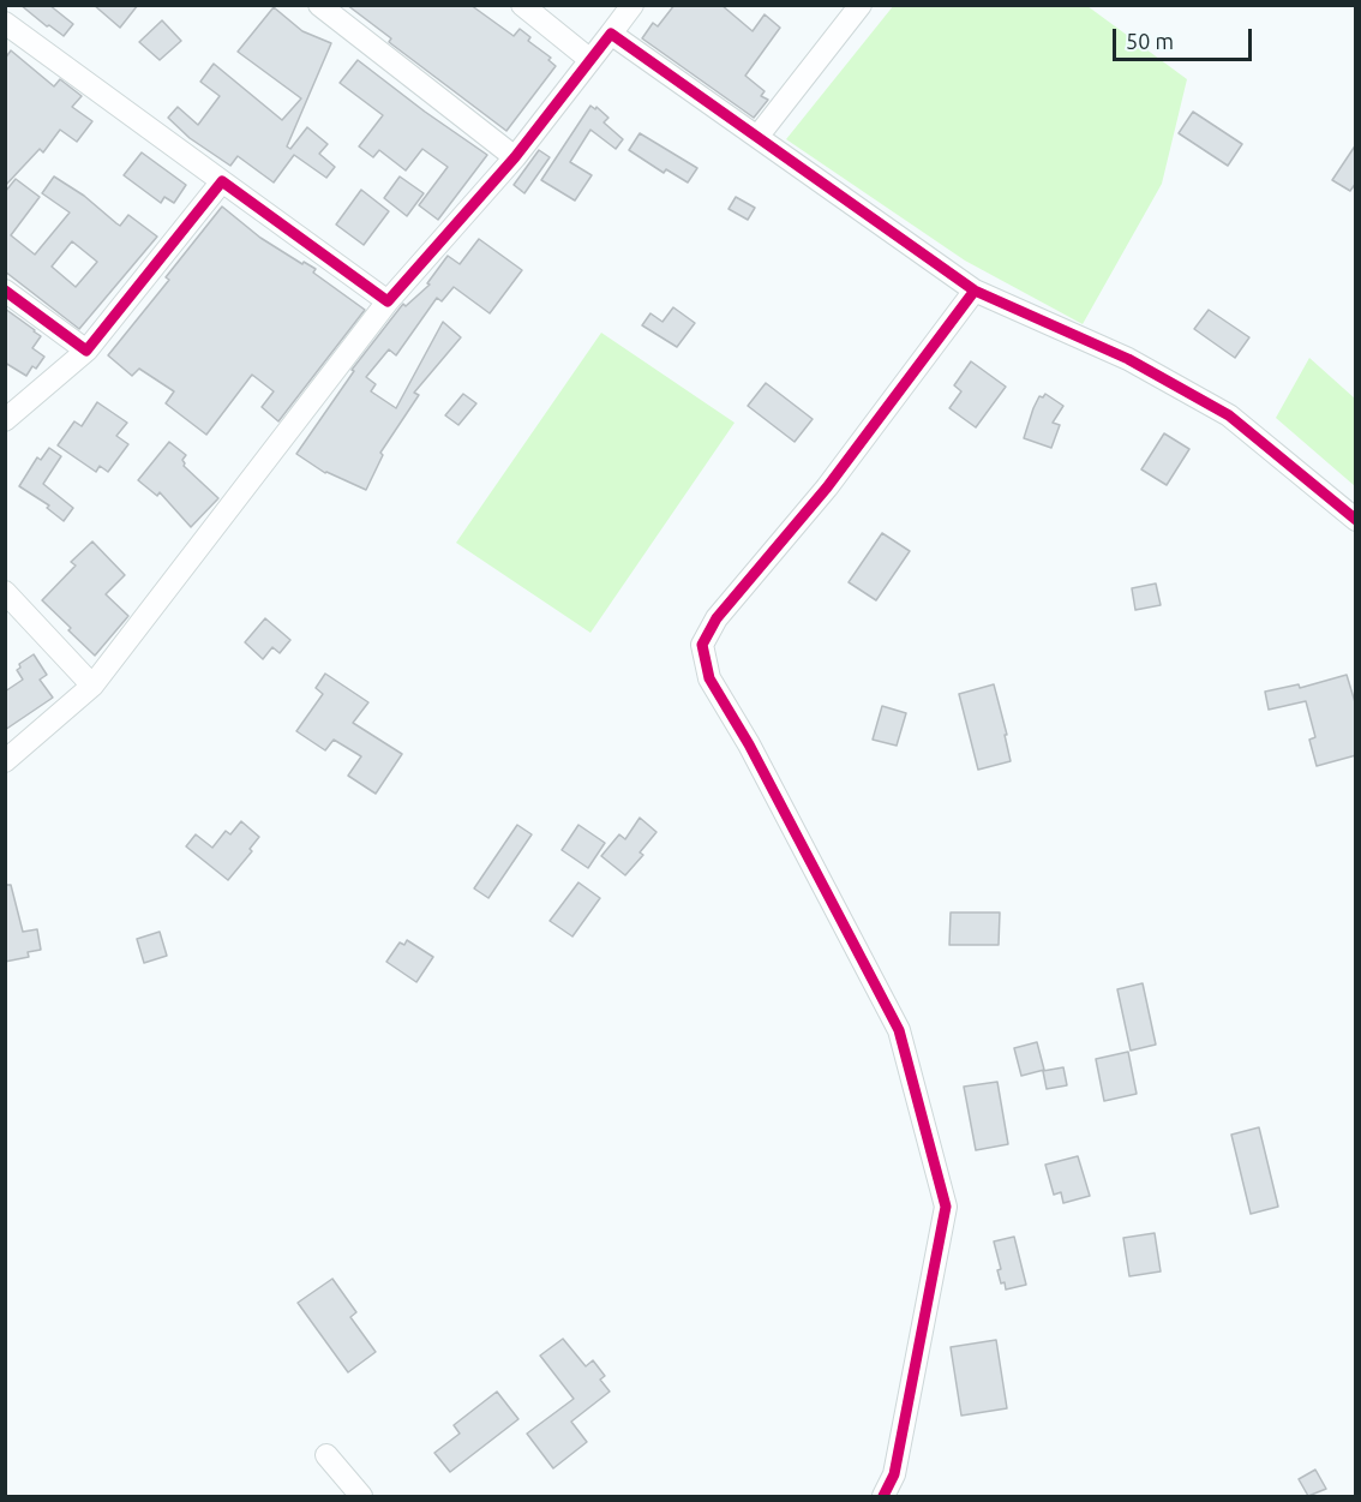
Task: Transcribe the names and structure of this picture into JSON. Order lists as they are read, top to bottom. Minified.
{"scale_bar":"50 m"}
